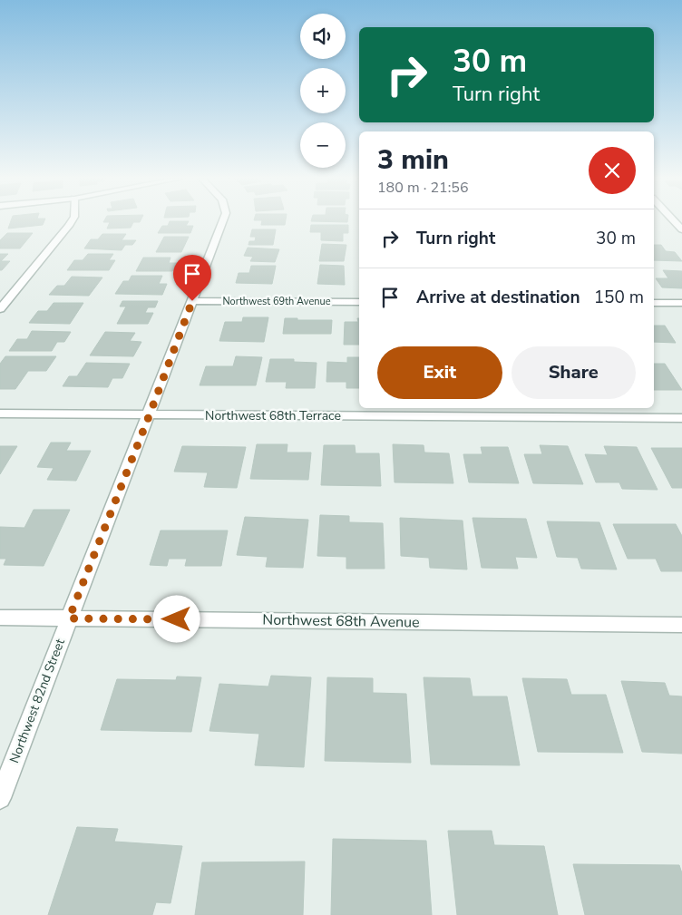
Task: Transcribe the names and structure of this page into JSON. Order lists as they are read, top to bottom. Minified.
{"streets":{"street":["Northwest 69th Avenue","Northwest 68th Terrace","Northwest 68th Avenue","Northwest 82nd Street"]},"crossings":[["Northwest 69th Avenue","Northwest 82nd Street"],["Northwest 68th Terrace","Northwest 82nd Street"],["Northwest 68th Avenue","Northwest 82nd Street"]],"page":{"map_buttons":["+","−"],"turn":["30 m","Turn right"],"heading":["3 min","180 m · 21:56"],"list":[{"name":"Turn right","value":"30 m"},{"name":"Arrive at destination","value":"150 m"}],"buttons":["Exit","Share"]}}
